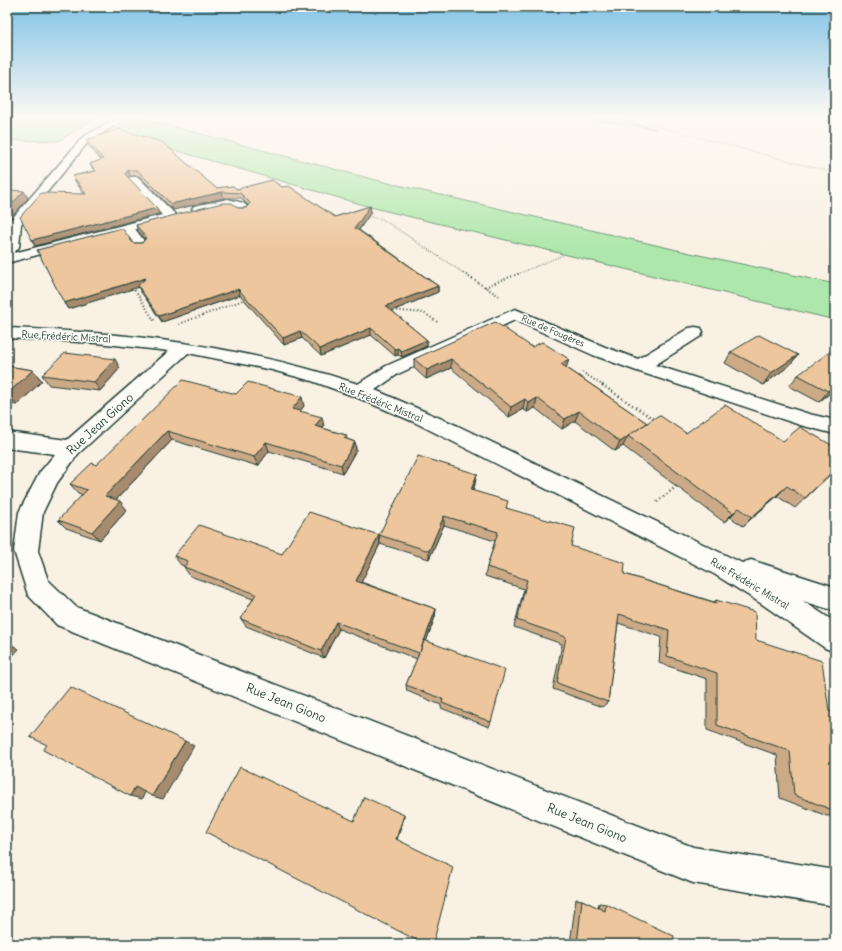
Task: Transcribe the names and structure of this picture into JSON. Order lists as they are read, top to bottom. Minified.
{"streets":{"street":["Rue de Fougères","Rue Frédéric Mistral","Rue Jean Giono"]},"crossings":[["Rue de Fougères","Rue Frédéric Mistral"],["Rue Frédéric Mistral","Rue Jean Giono"]]}
